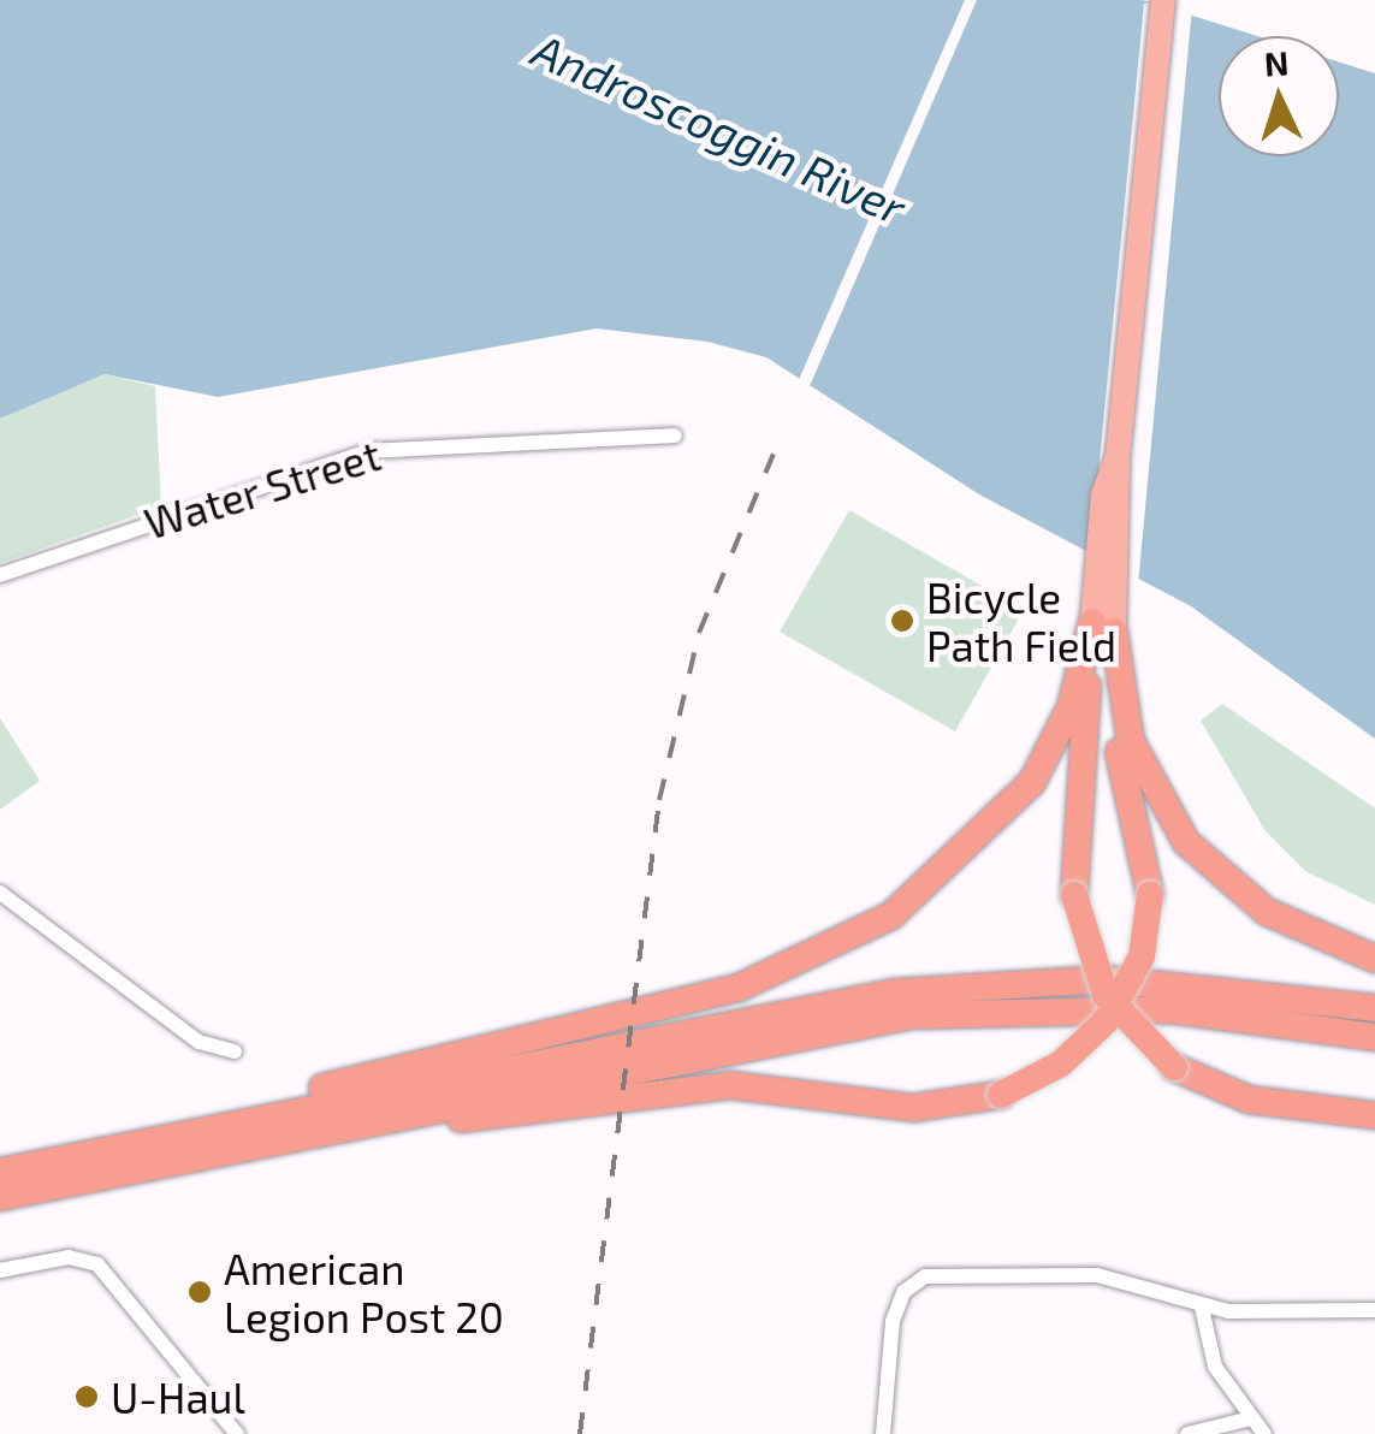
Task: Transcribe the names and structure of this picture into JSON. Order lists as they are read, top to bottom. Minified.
{"streets":{"street":["Water Street"]},"water":["Androscoggin River"],"places":["Bicycle Path Field","American Legion Post 20","U-Haul"],"north":"top"}
